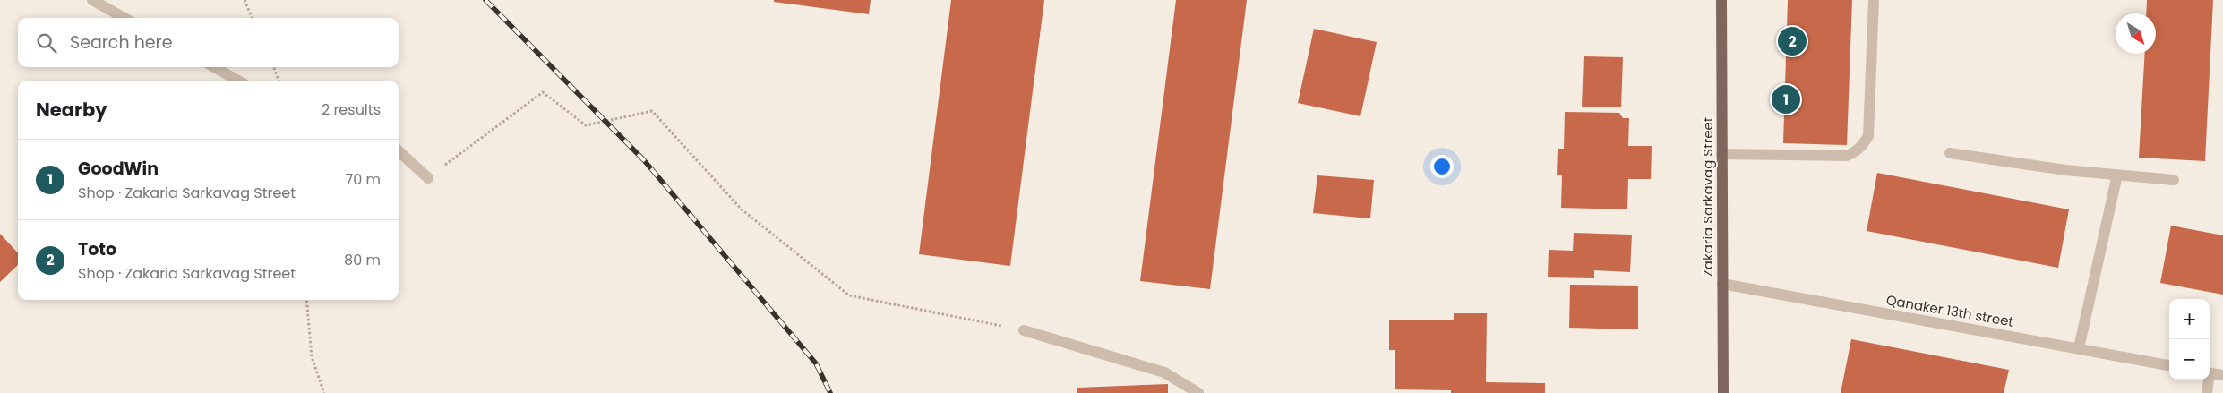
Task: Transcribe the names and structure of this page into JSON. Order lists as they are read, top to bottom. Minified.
{"streets":{"main road":["Zakaria Sarkavag Street"],"street":["Qanaker 13th street"]},"crossings":[["Zakaria Sarkavag Street","Qanaker 13th street"]],"north":"bottom right","page":{"search":"Search here","pins":["2","1"],"heading":["Nearby","2 results"],"list":[{"mark":"1","name":"GoodWin","note":"Shop · Zakaria Sarkavag Street","value":"70 m"},{"mark":"2","name":"Toto","note":"Shop · Zakaria Sarkavag Street","value":"80 m"}],"map_buttons":["+","−"]}}
